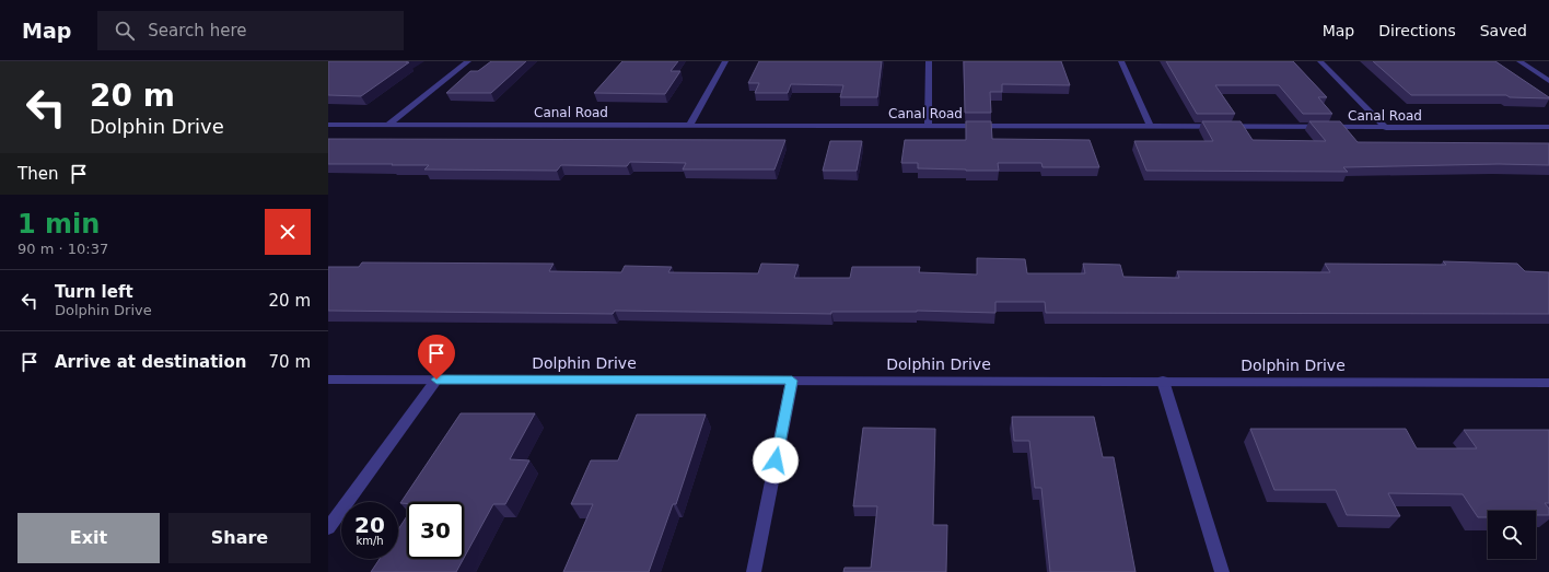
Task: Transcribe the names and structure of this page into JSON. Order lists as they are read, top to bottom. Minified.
{"streets":{"street":["Canal Road","Dolphin Drive"]},"page":{"header":"Map","search":"Search here","nav":["Map","Directions","Saved"],"turn":["20 m","Dolphin Drive"],"then":"Then","heading":["1 min","90 m · 10:37"],"list":[{"name":"Turn left","note":"Dolphin Drive","value":"20 m"},{"name":"Arrive at destination","value":"70 m"}],"speed":"20 km/h","limit":"30","buttons":["Exit","Share"]}}
